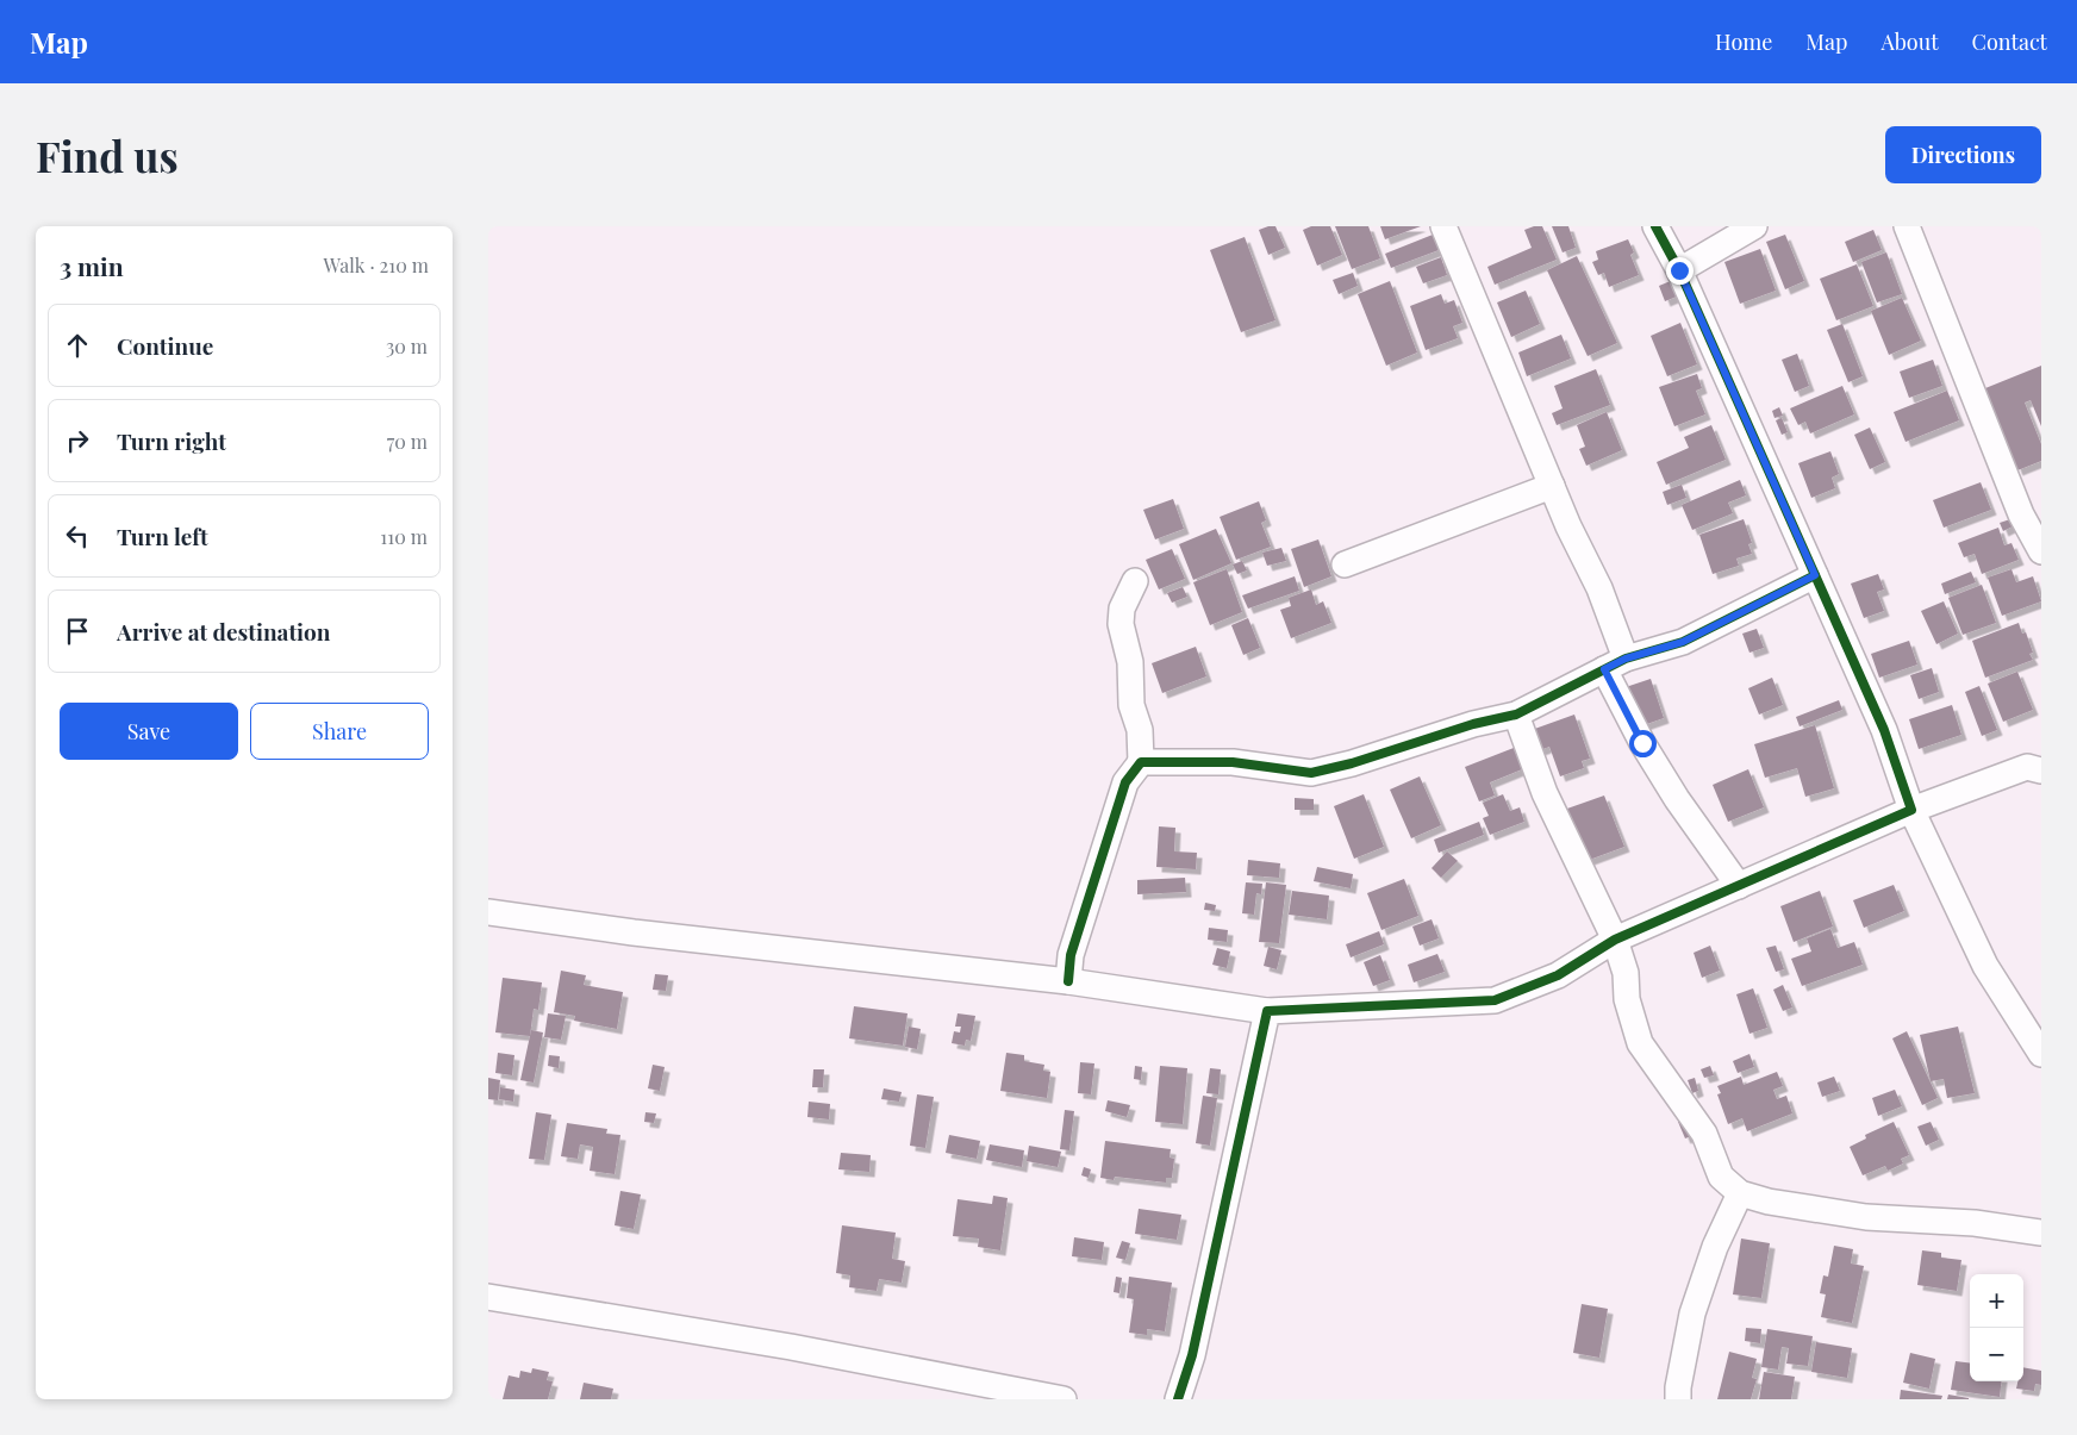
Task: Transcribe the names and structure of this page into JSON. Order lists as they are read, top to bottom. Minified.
{"page":{"header":"Map","nav":["Home","Map","About","Contact"],"buttons":["Directions",["Save","Share"]],"title":"Find us","heading":["3 min","Walk · 210 m"],"list":[["Continue","30 m"],["Turn right","70 m"],["Turn left","110 m"],"Arrive at destination"],"map_buttons":["+","−"]}}
